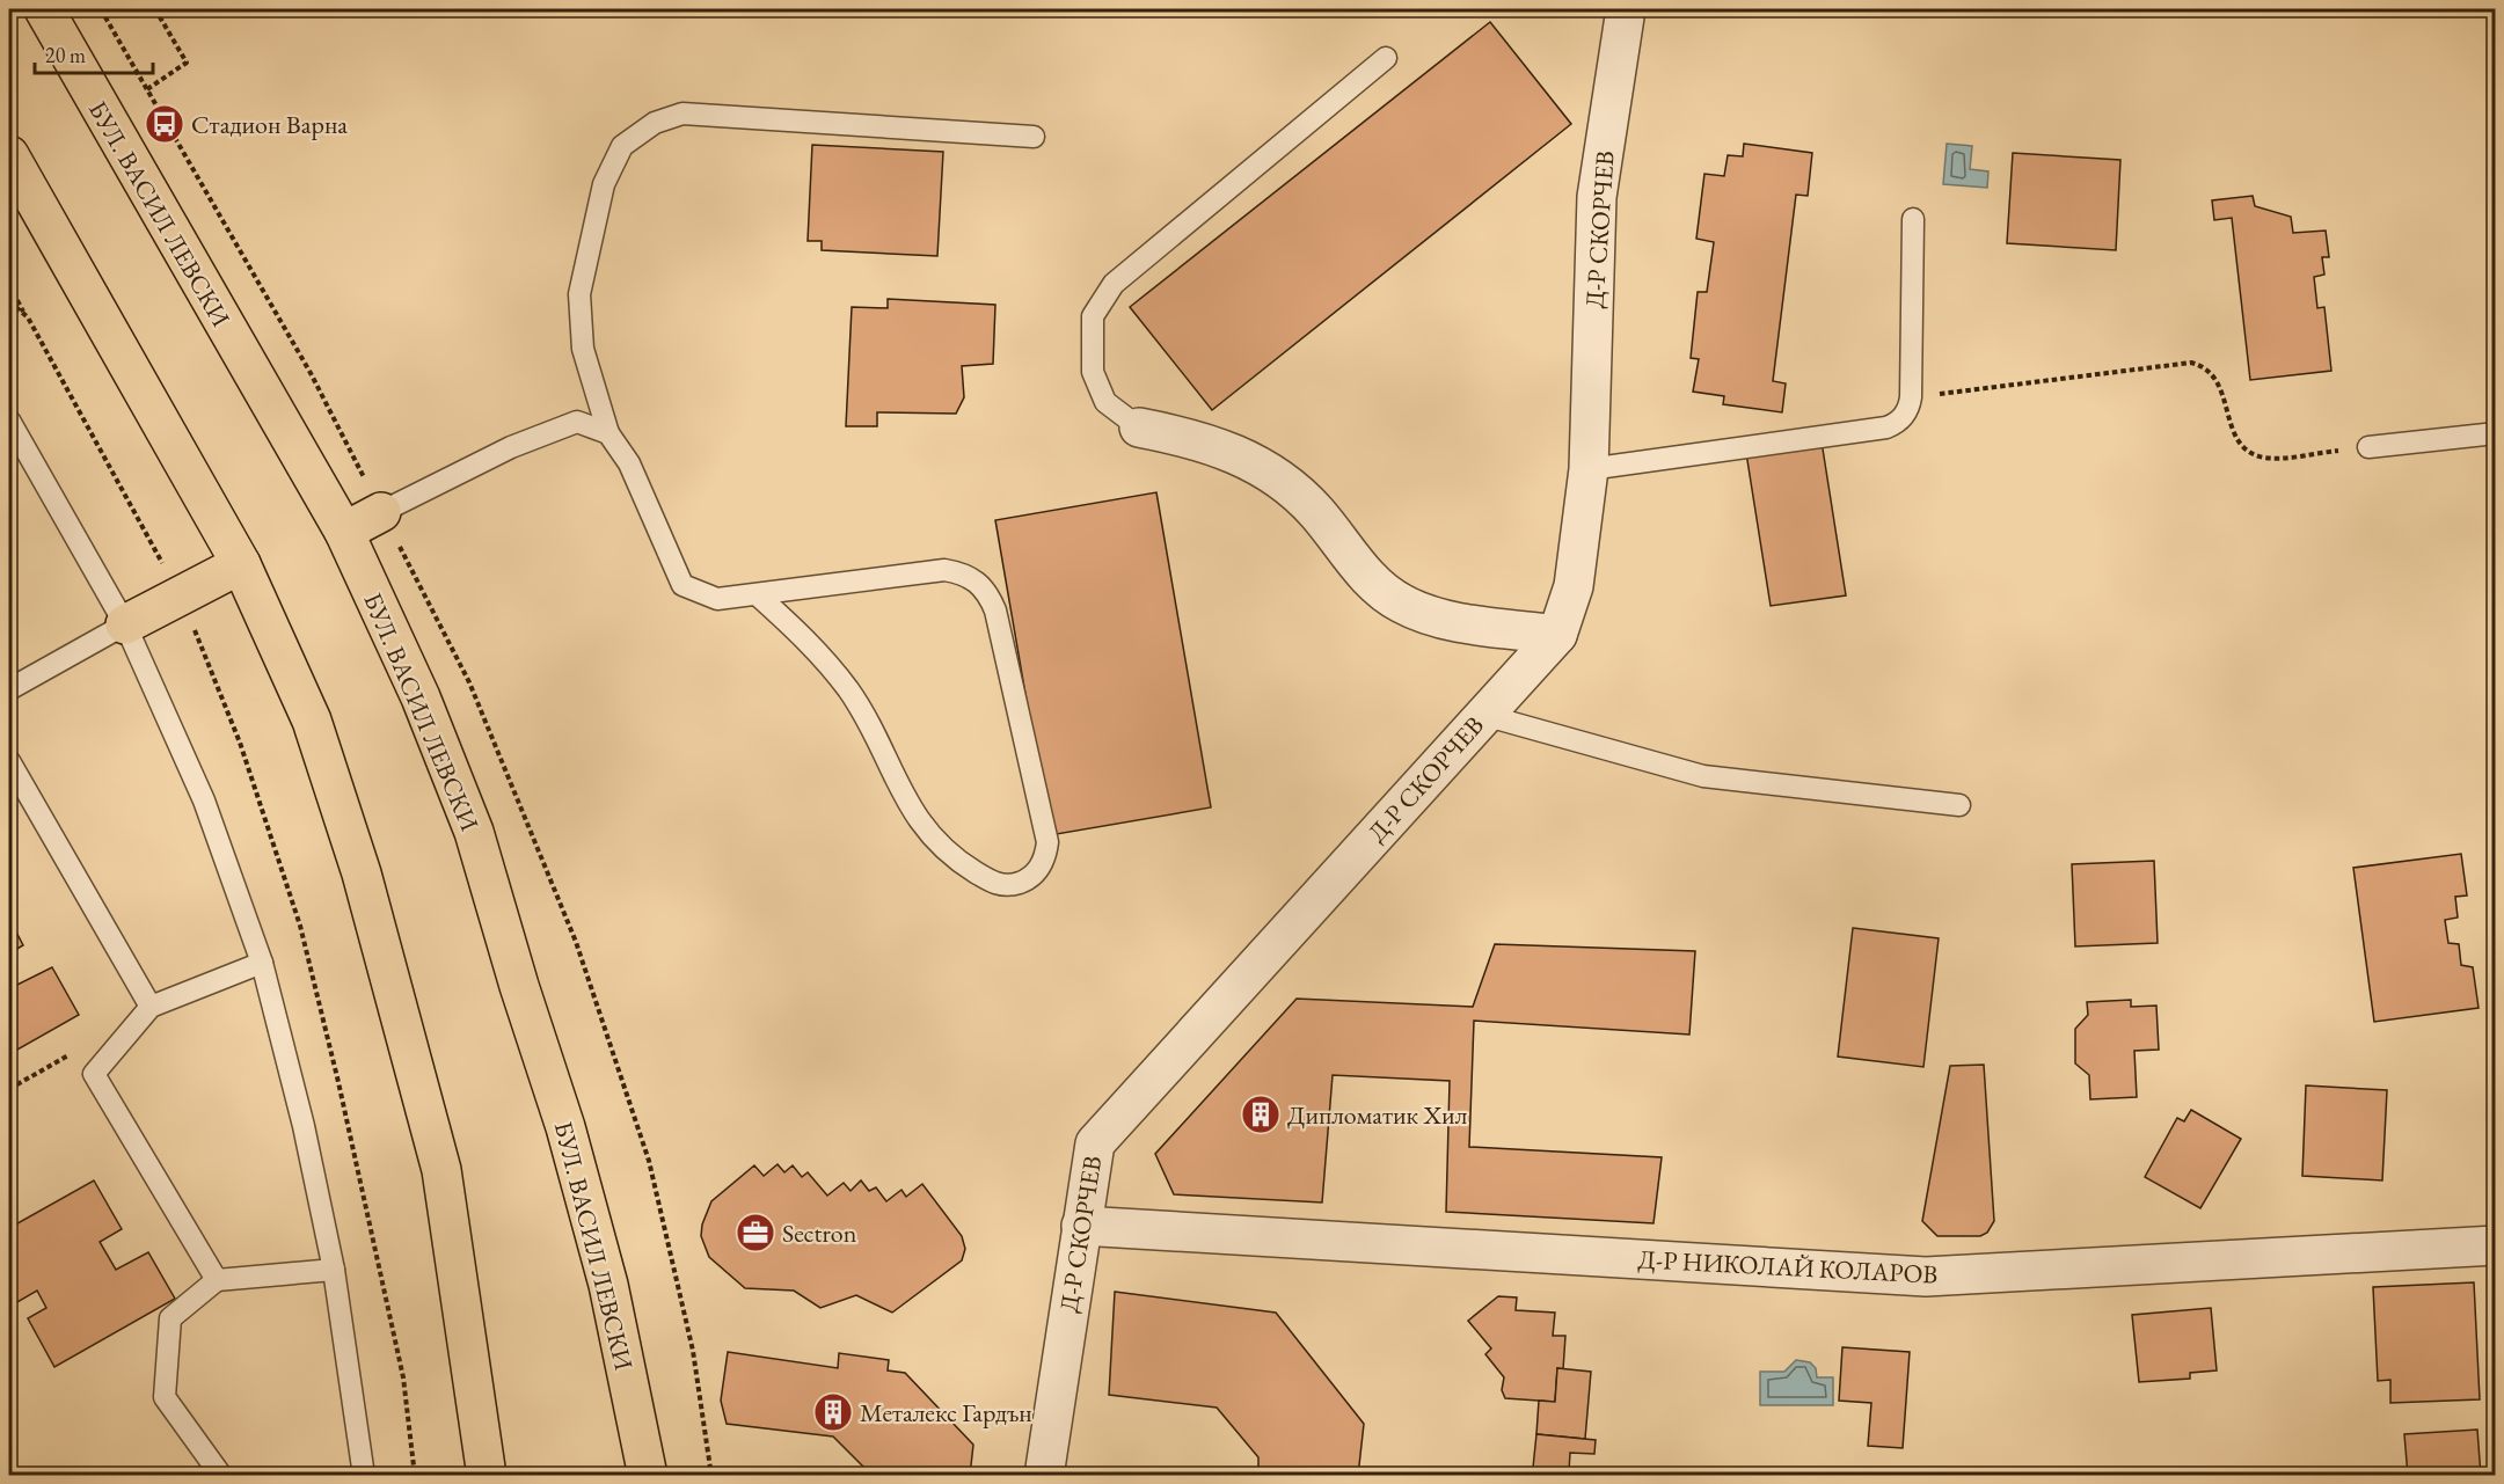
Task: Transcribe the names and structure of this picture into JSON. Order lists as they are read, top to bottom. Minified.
{"streets":{"highway":["БУЛ. ВАСИЛ ЛЕВСКИ"],"street":["Д-Р СКОРЧЕВ","Д-Р НИКОЛАЙ КОЛАРОВ"]},"crossings":[["Д-Р СКОРЧЕВ","Д-Р НИКОЛАЙ КОЛАРОВ"]],"places":{"bus stop":["Стадион Варна"],"building":["Дипломатик Хил","Металекс Гардън"],"office":["Sectron"]},"scale_bar":"20 m"}
